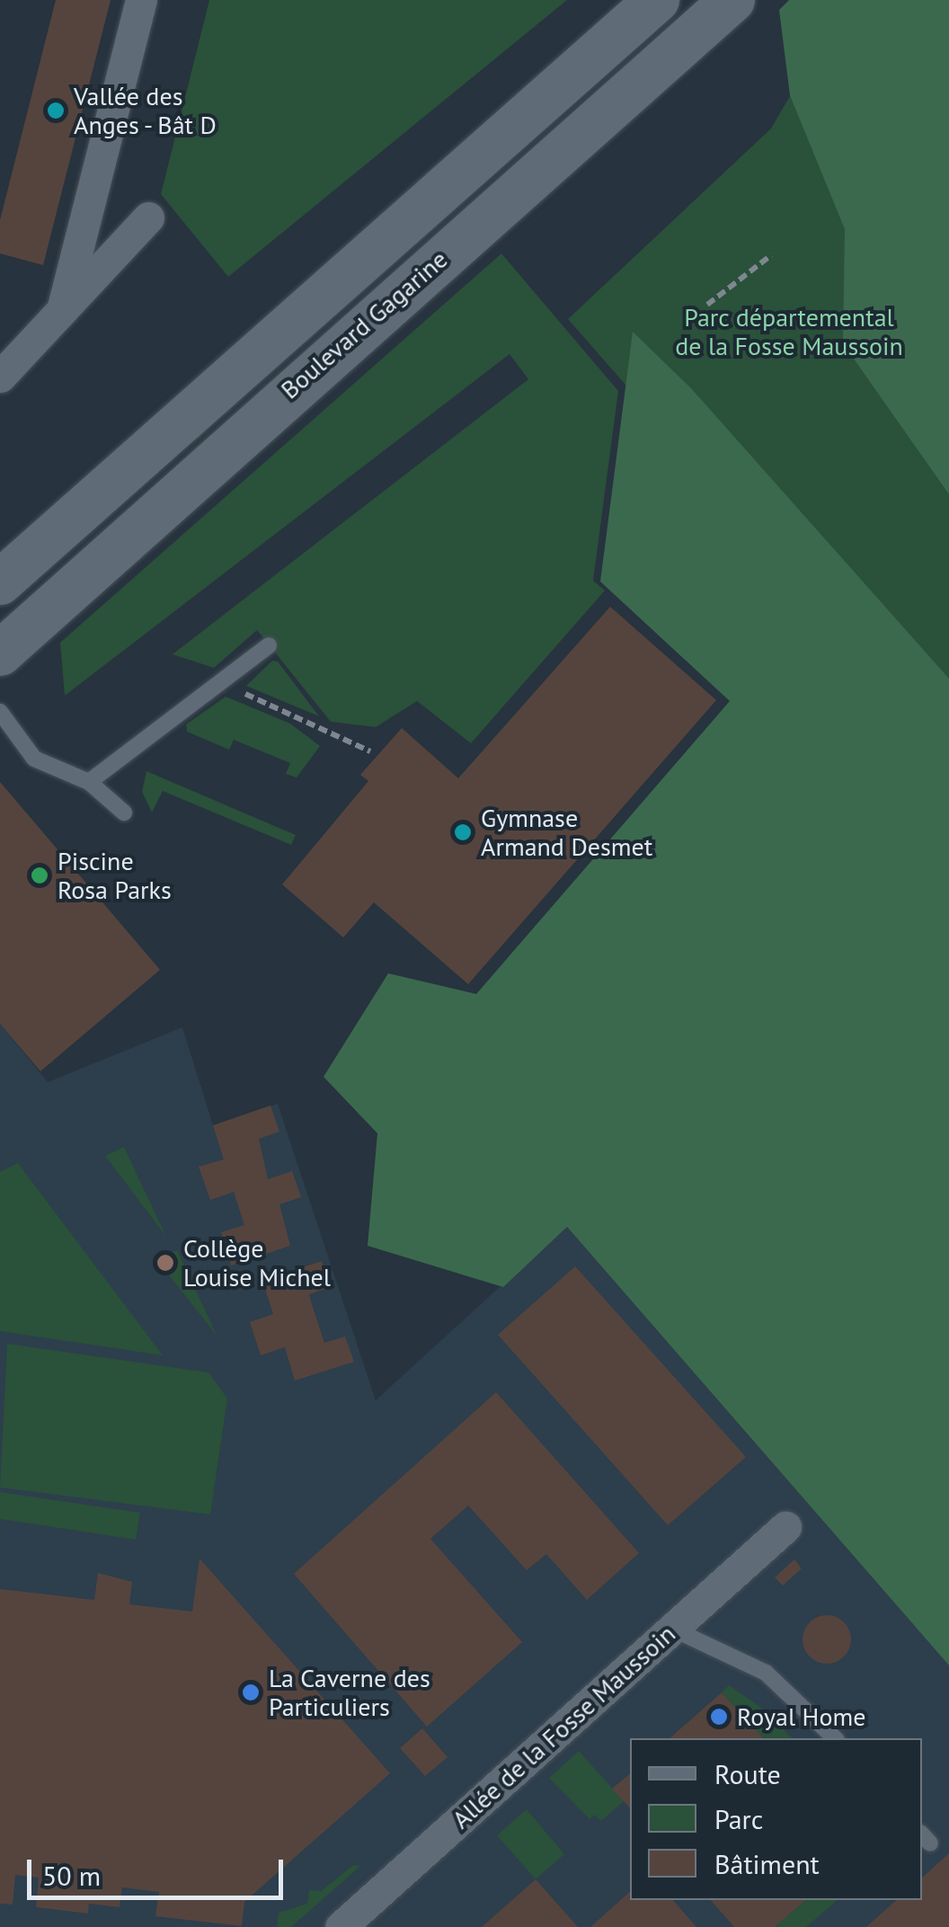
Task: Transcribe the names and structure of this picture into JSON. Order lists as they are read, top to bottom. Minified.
{"streets":{"main road":["Boulevard Gagarine"],"street":["Allée de la Fosse Maussoin"]},"parks":["Parc départemental de la Fosse Maussoin"],"places":["Vallée des Anges - Bât D","Gymnase Armand Desmet","Piscine Rosa Parks","Collège Louise Michel","La Caverne des Particuliers","Royal Home"],"legend":["Route","Parc","Bâtiment"],"scale_bar":"50 m"}
